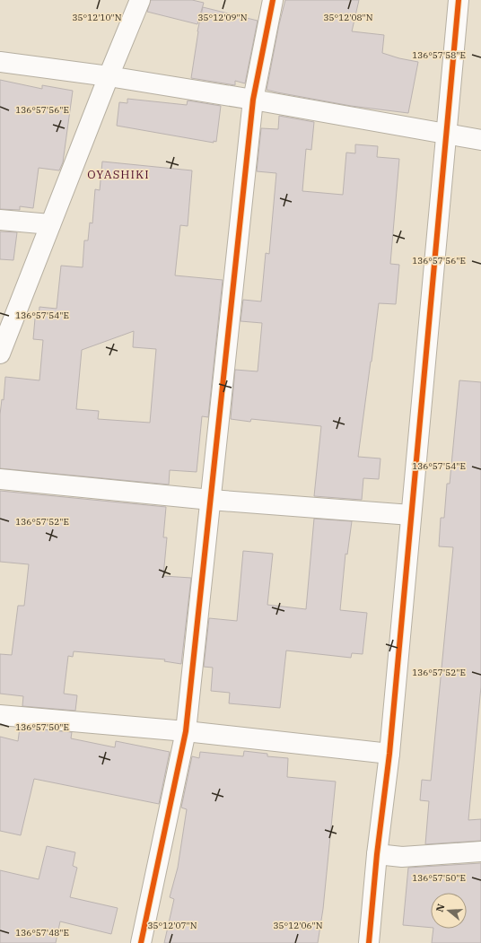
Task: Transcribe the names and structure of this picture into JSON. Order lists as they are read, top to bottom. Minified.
{"districts":["OYASHIKI"],"north":"left","coordinates":["35°12'10\"N","35°12'09\"N","35°12'08\"N","136°57'58\"E","136°57'56\"E","136°57'54\"E","136°57'52\"E","136°57'50\"E","35°12'07\"N","35°12'06\"N","136°57'48\"E"]}
